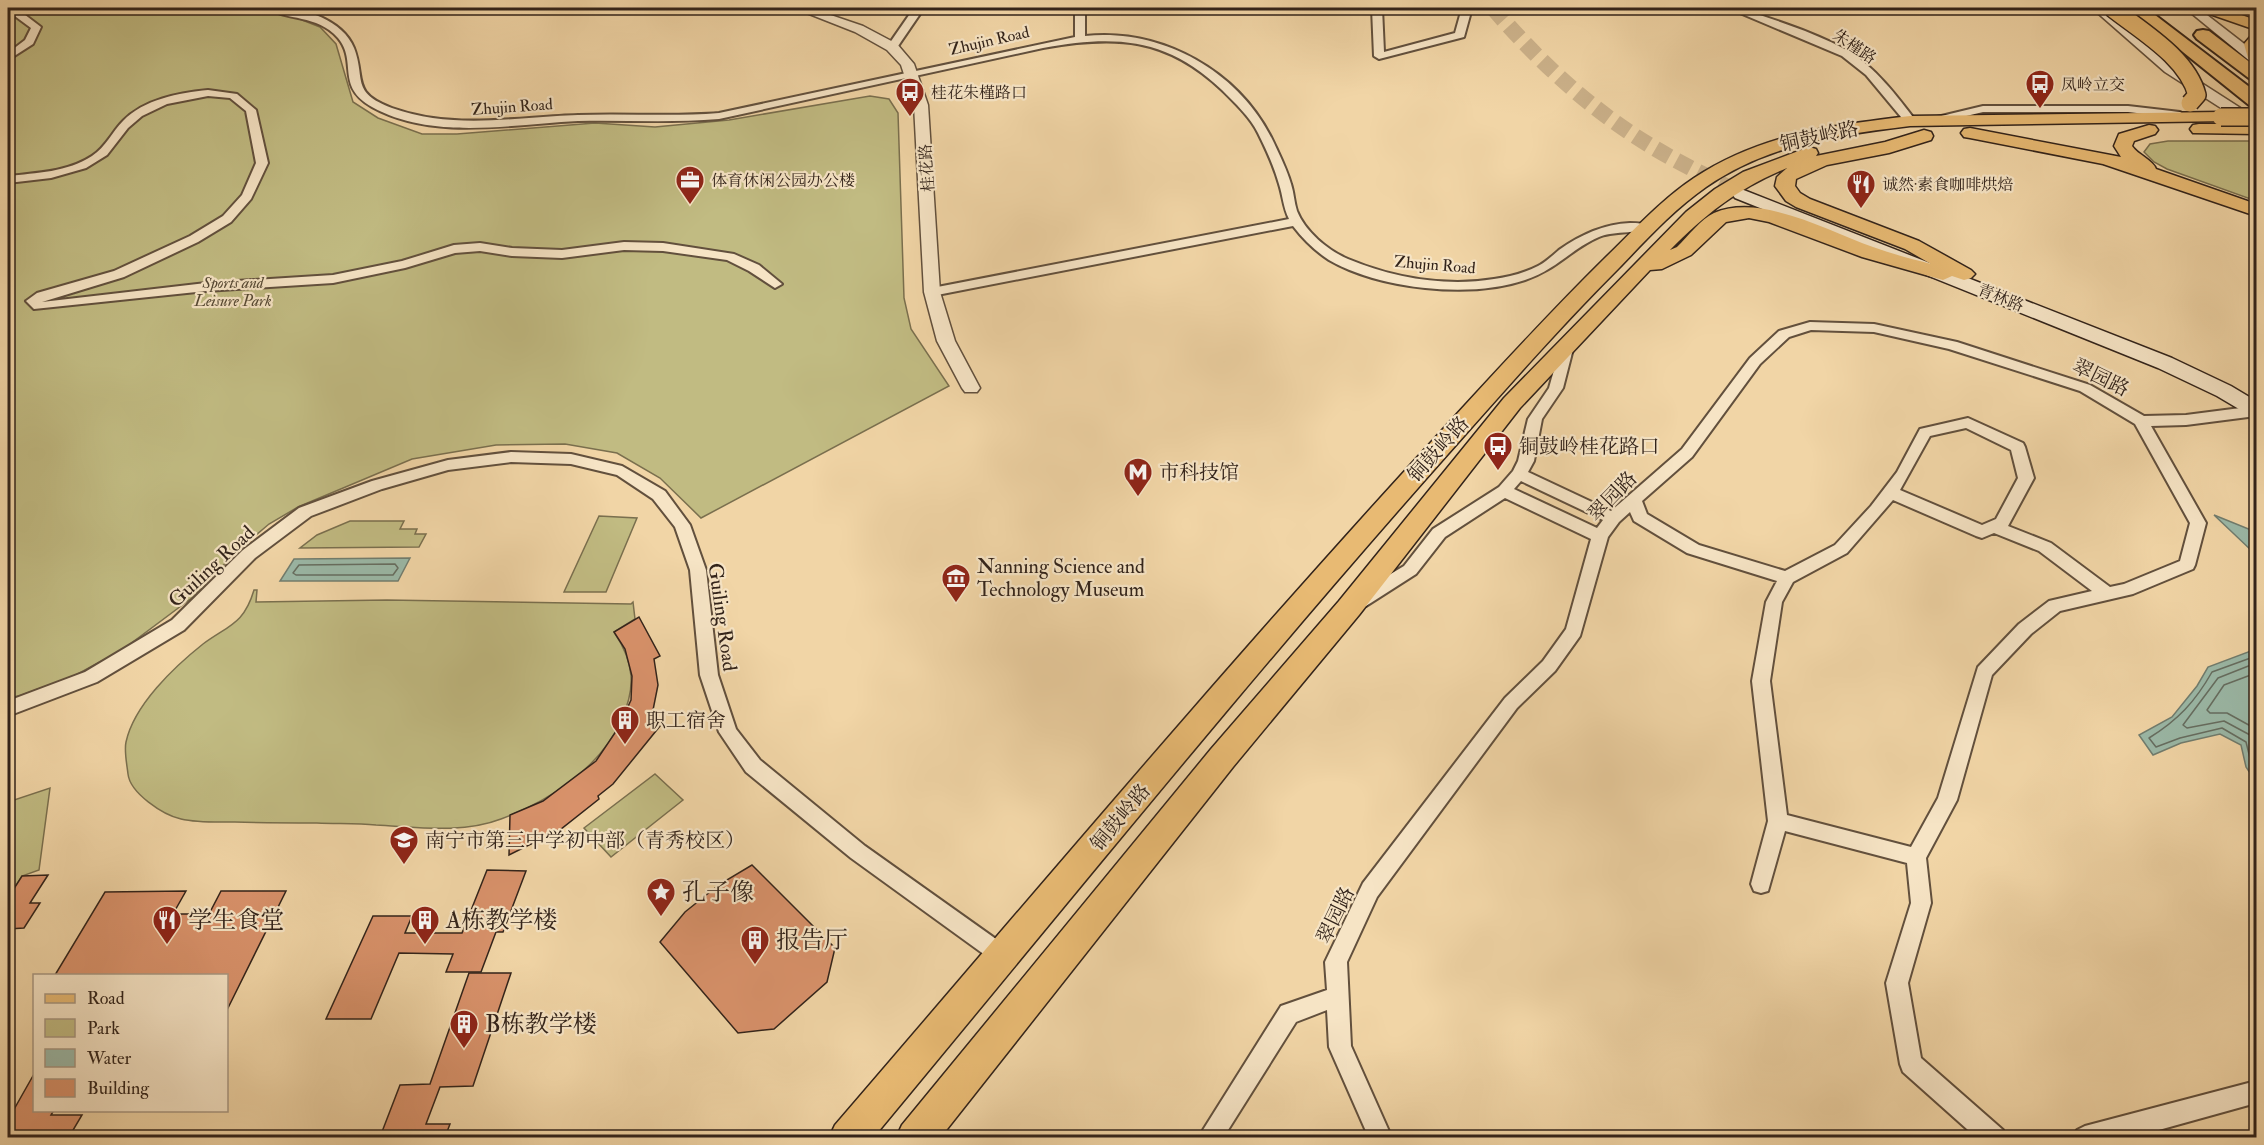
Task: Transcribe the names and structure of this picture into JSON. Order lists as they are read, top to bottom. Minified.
{"streets":{"main road":["铜鼓岭路","青林路"],"street":["Zhujin Road","朱槿路","桂花路","翠园路","Guiling Road"]},"crossings":[["Zhujin Road","铜鼓岭路"],["Zhujin Road","桂花路"],["朱槿路","铜鼓岭路"],["铜鼓岭路","Guiling Road"],["青林路","翠园路"]],"parks":["Sports and Leisure Park"],"places":{"bus stop":["凤岭立交","桂花朱槿路口","铜鼓岭桂花路口"],"office":["体育休闲公园办公楼"],"restaurant":["诚然·素食咖啡烘焙","学生食堂"],"metro station":["市科技馆"],"museum":["Nanning Science and Technology Museum"],"building":["职工宿舍","A栋教学楼","报告厅","B栋教学楼"],"school or university":["南宁市第三中学初中部（青秀校区）"],"place":["孔子像"]},"legend":["Road","Park","Water","Building"]}
